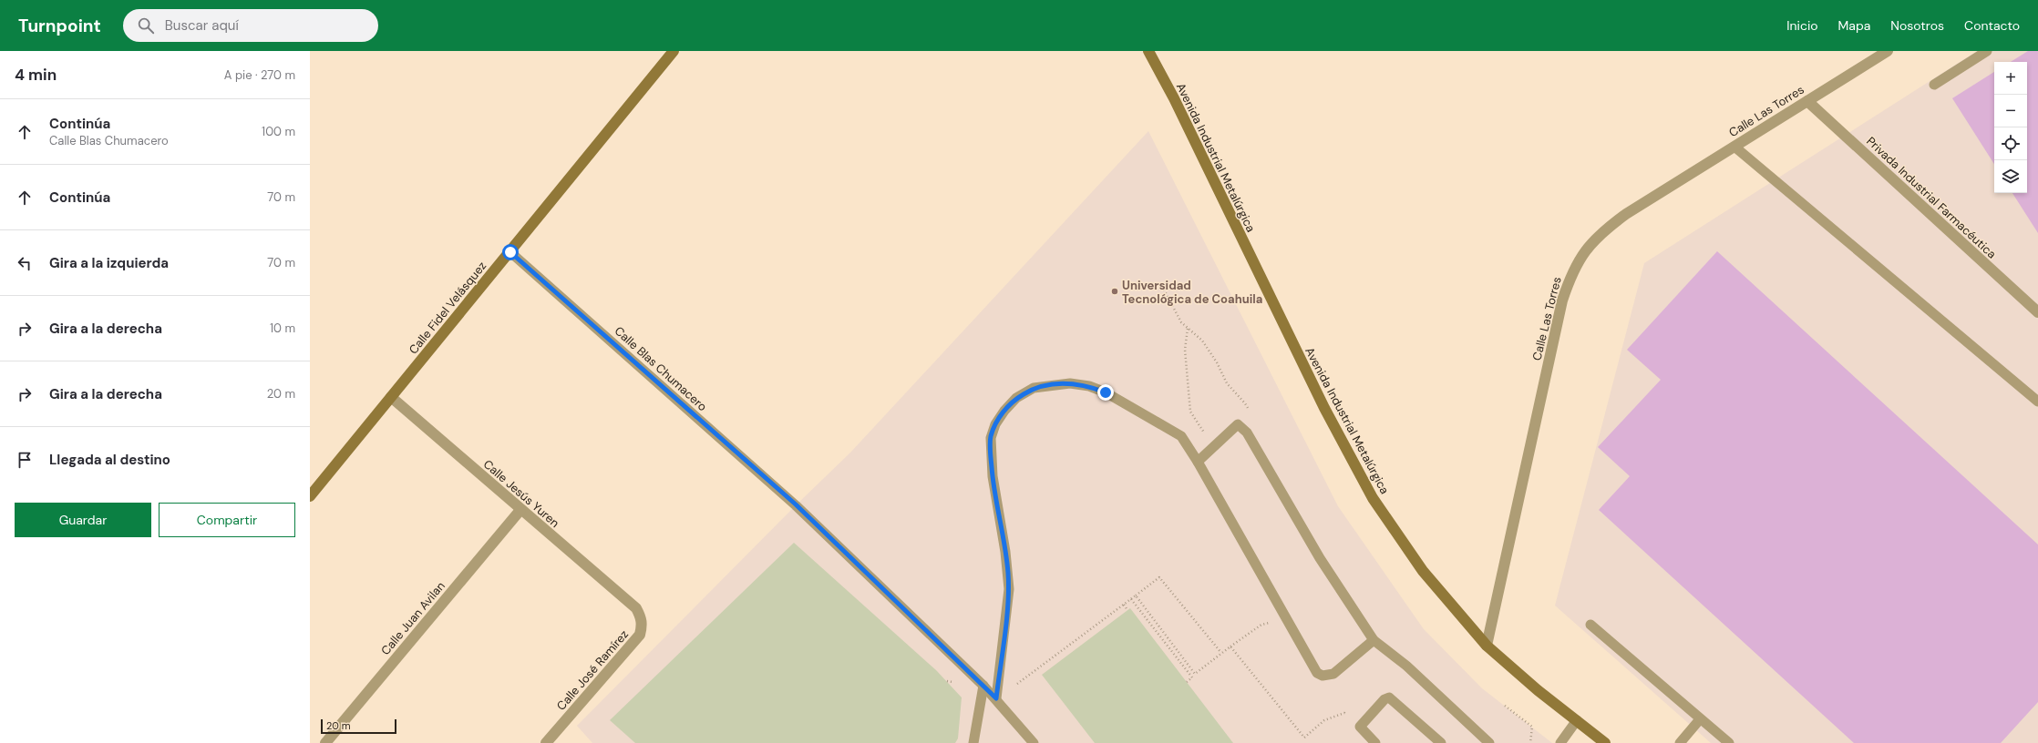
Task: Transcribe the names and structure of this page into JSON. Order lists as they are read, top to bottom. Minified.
{"streets":{"street":["Calle Las Torres","Avenida Industrial Metalúrgica","Privada Industrial Farmacéutica","Calle Fidel Velásquez","Calle Jesús Yuren","Calle Juan Avilan","Calle José Ramírez"],"lane":["Calle Blas Chumacero"]},"crossings":[["Calle Las Torres","Avenida Industrial Metalúrgica"],["Calle Las Torres","Privada Industrial Farmacéutica"],["Calle Fidel Velásquez","Calle Blas Chumacero"],["Calle Fidel Velásquez","Calle Jesús Yuren"],["Calle Jesús Yuren","Calle Juan Avilan"],["Calle Jesús Yuren","Calle José Ramírez"]],"places":["Universidad Tecnológica de Coahuila"],"scale_bar":"20 m","page":{"header":"Turnpoint","search":"Buscar aquí","nav":["Inicio","Mapa","Nosotros","Contacto"],"heading":["4 min","A pie · 270 m"],"map_buttons":["+","−"],"list":[["Continúa","Calle Blas Chumacero","100 m"],["Continúa","70 m"],["Gira a la izquierda","70 m"],["Gira a la derecha","10 m"],["Gira a la derecha","20 m"],"Llegada al destino"],"buttons":["Guardar","Compartir"],"scale":"20 m"}}
